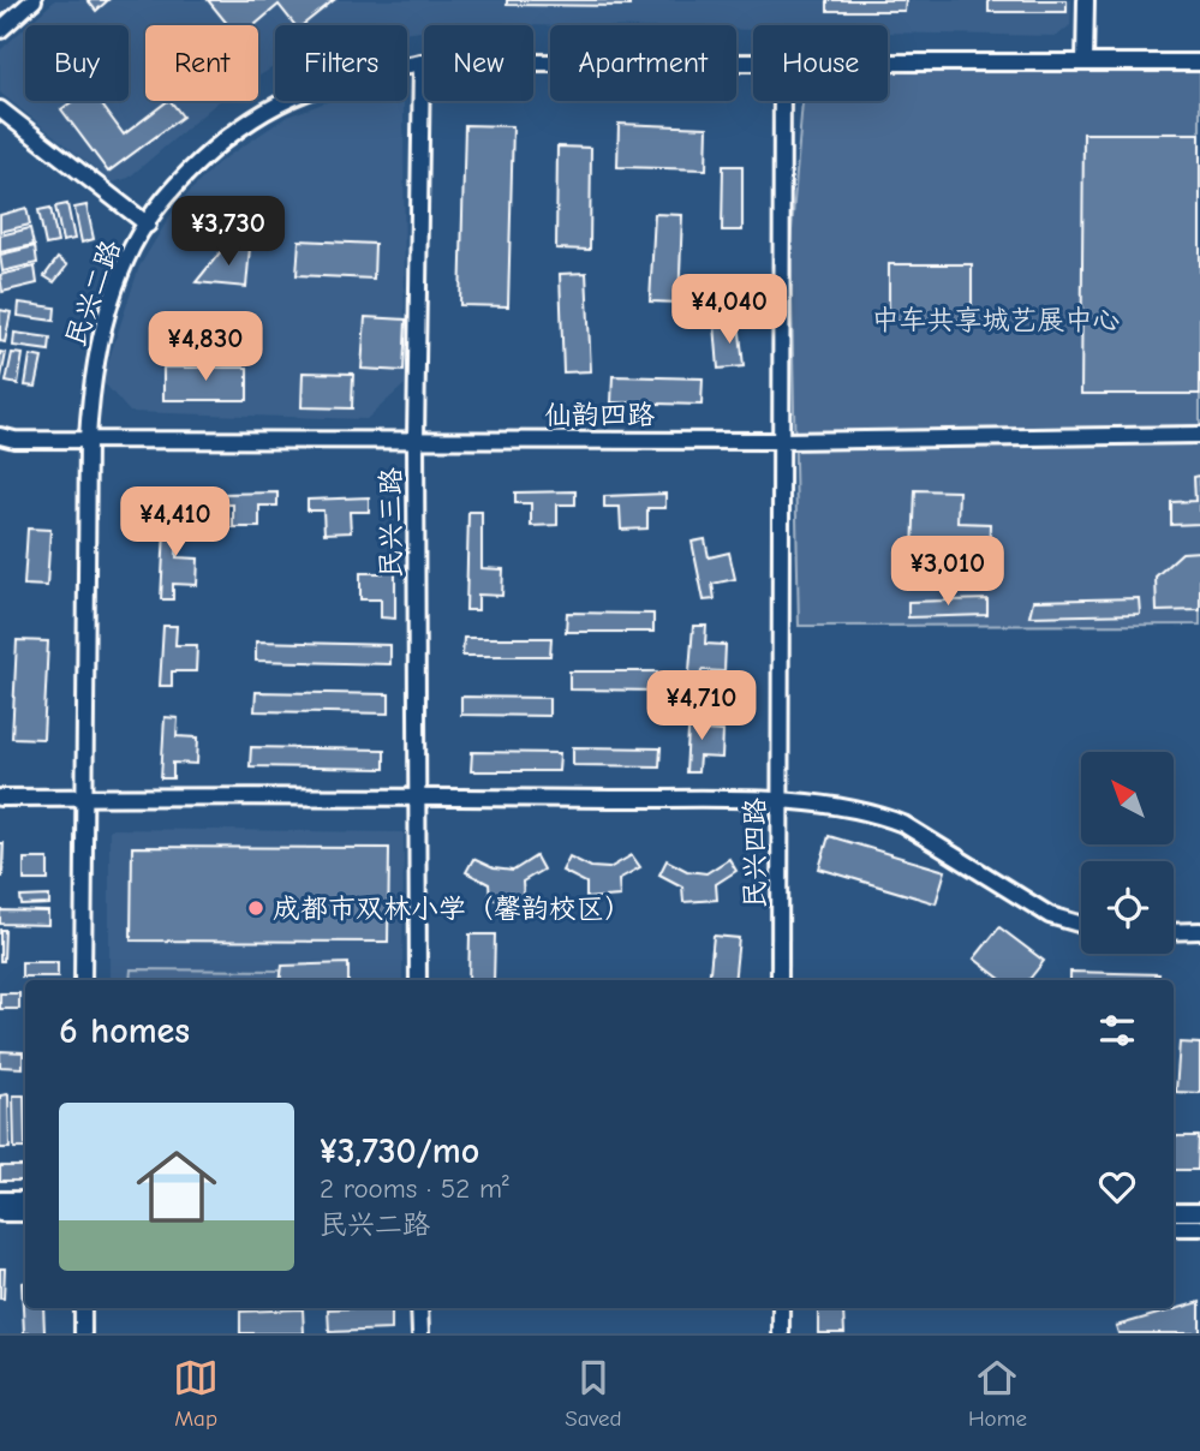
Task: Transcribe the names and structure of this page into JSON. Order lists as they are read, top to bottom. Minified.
{"streets":{"street":["民兴二路","仙韵四路","民兴三路","民兴四路"]},"crossings":[["民兴二路","仙韵四路"],["民兴二路","民兴三路"],["仙韵四路","民兴三路"],["仙韵四路","民兴四路"]],"parks":["中车共享城艺展中心"],"places":["成都市双林小学（馨韵校区）"],"north":"top left","page":{"chip":["Buy","Rent","Filters","New","Apartment","House"],"price":["¥3,730","¥4,040","¥4,830","¥4,410","¥3,010","¥4,710"],"heading":"6 homes","list":[{"name":"¥3,730/mo","note":"2 rooms · 52 m² · 民兴二路"}],"tabs":["Map","Saved","Home"]}}
